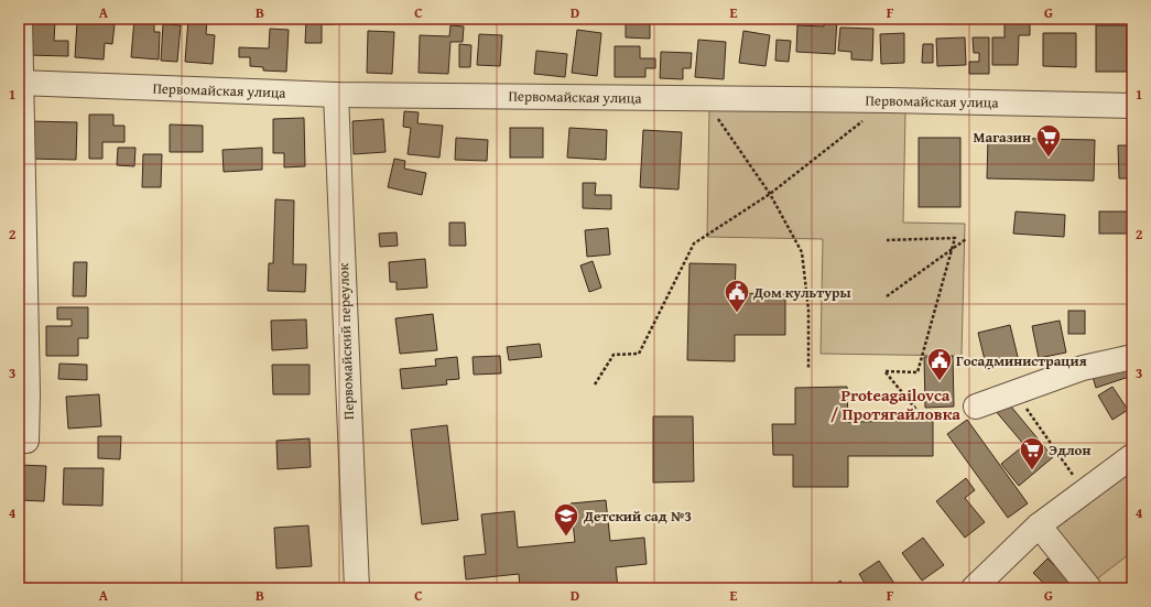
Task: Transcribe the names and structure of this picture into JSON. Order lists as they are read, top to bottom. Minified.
{"streets":{"street":["Первомайская улица","Первомайский переулок"]},"crossings":[["Первомайская улица","Первомайский переулок"]],"districts":["Proteagailovca / Протягайловка"],"places":{"supermarket":["Магазин","Эдлон"],"public building":["Дом культуры","Госадминистрация"],"school or university":["Детский сад №3"]},"grid":{"columns":["A","B","C","D","E","F","G"],"rows":["1","2","3","4"]}}
